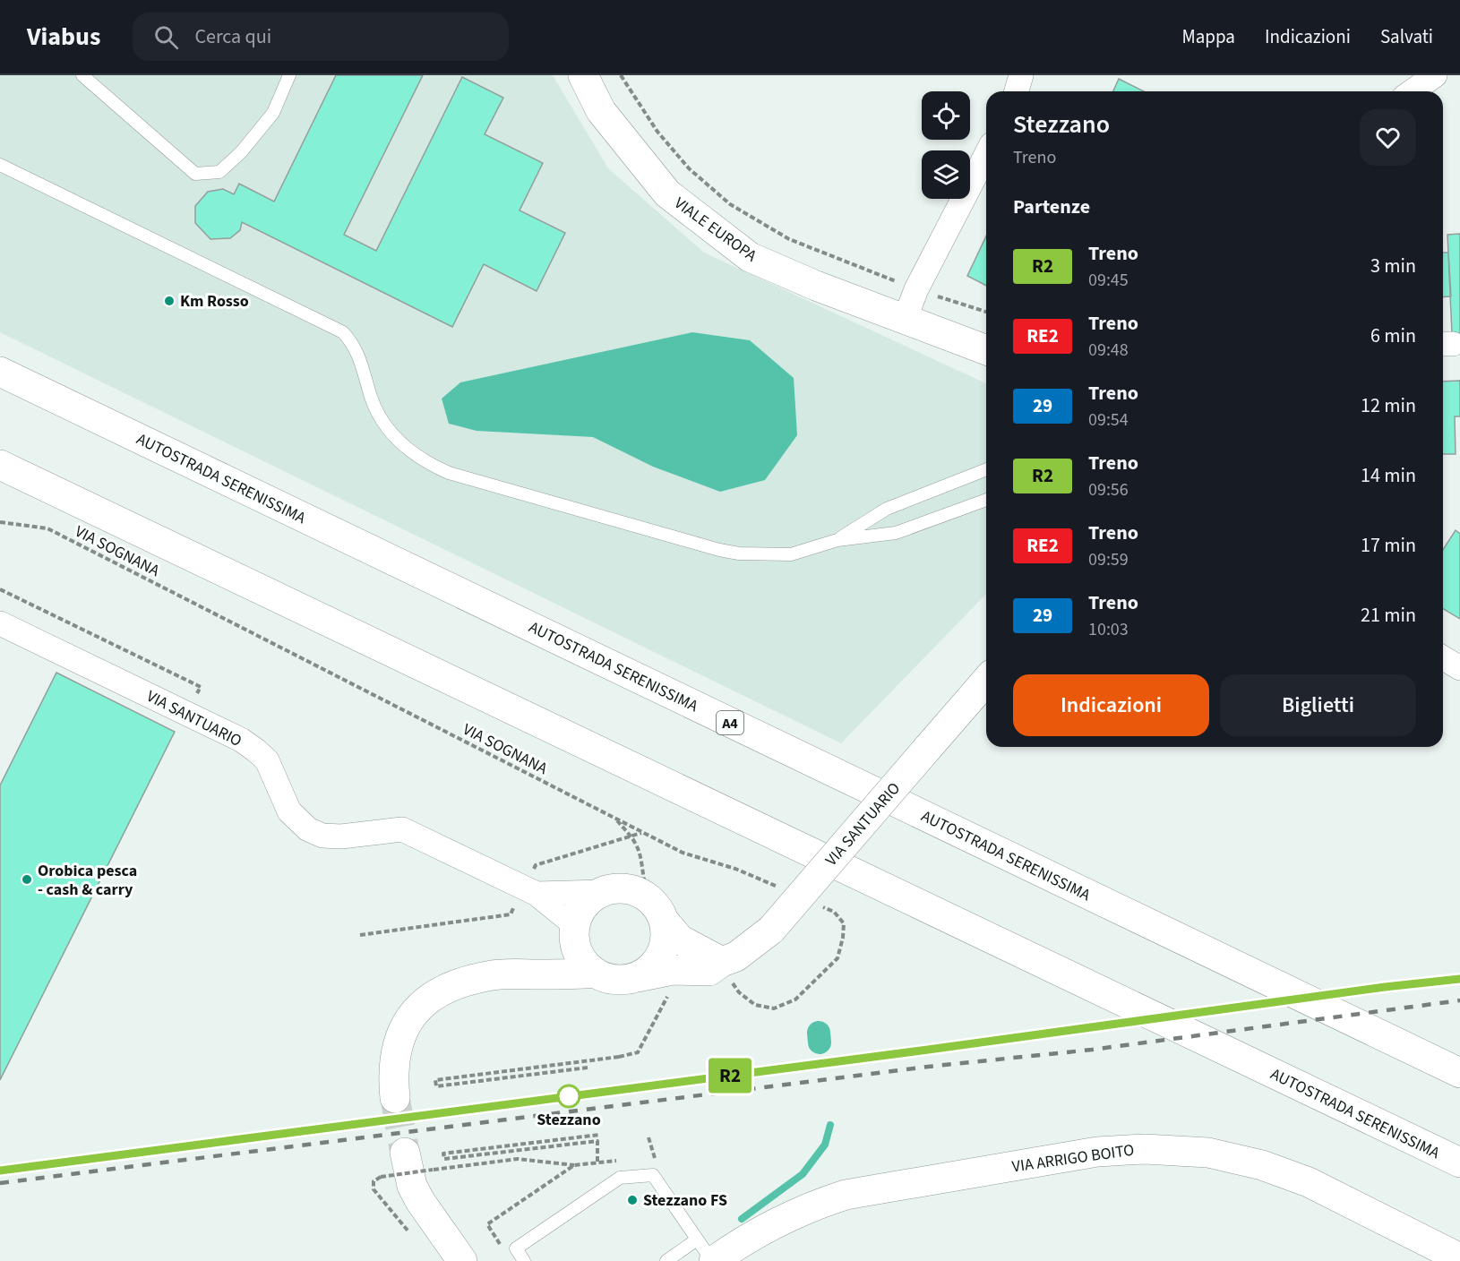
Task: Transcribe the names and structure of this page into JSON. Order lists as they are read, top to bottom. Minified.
{"streets":{"main road":["VIALE EUROPA","AUTOSTRADA SERENISSIMA","VIA SANTUARIO","A4","VIA ARRIGO BOITO"],"path":["VIA SOGNANA"]},"places":["Km Rosso","Orobica pesca - cash & carry","Stezzano","Stezzano FS"],"page":{"header":"Viabus","search":"Cerca qui","nav":["Mappa","Indicazioni","Salvati"],"on_map":"R2","heading":[["Stezzano","Treno"],"Partenze"],"list":[{"mark":"R2","name":"Treno","note":"09:45","value":"3 min"},{"mark":"RE2","name":"Treno","note":"09:48","value":"6 min"},{"mark":"29","name":"Treno","note":"09:54","value":"12 min"},{"mark":"R2","name":"Treno","note":"09:56","value":"14 min"},{"mark":"RE2","name":"Treno","note":"09:59","value":"17 min"},{"mark":"29","name":"Treno","note":"10:03","value":"21 min"}],"buttons":["Indicazioni","Biglietti"]}}
